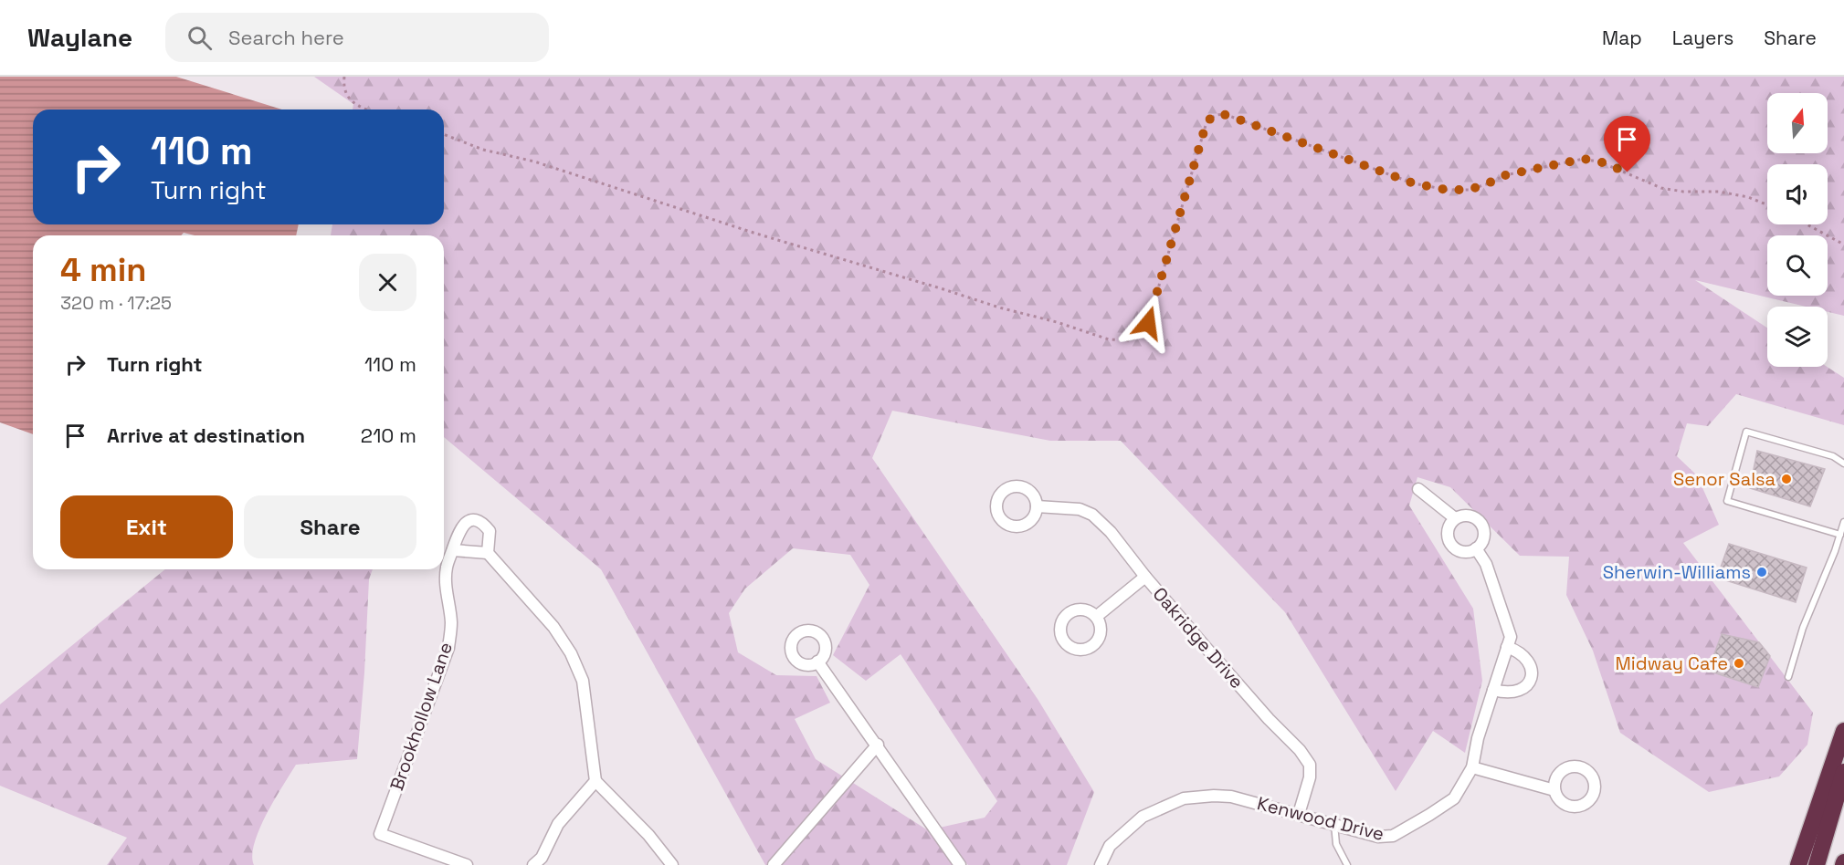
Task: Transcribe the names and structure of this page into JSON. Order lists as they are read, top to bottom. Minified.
{"streets":{"street":["Oakridge Drive","Brookhollow Lane","Kenwood Drive"]},"crossings":[["Oakridge Drive","Kenwood Drive"]],"places":["Senor Salsa","Sherwin-Williams","Midway Cafe"],"north":"top","page":{"header":"Waylane","search":"Search here","nav":["Map","Layers","Share"],"turn":["110 m","Turn right"],"heading":["4 min","320 m · 17:25"],"list":[{"name":"Turn right","value":"110 m"},{"name":"Arrive at destination","value":"210 m"}],"buttons":["Exit","Share"]}}
